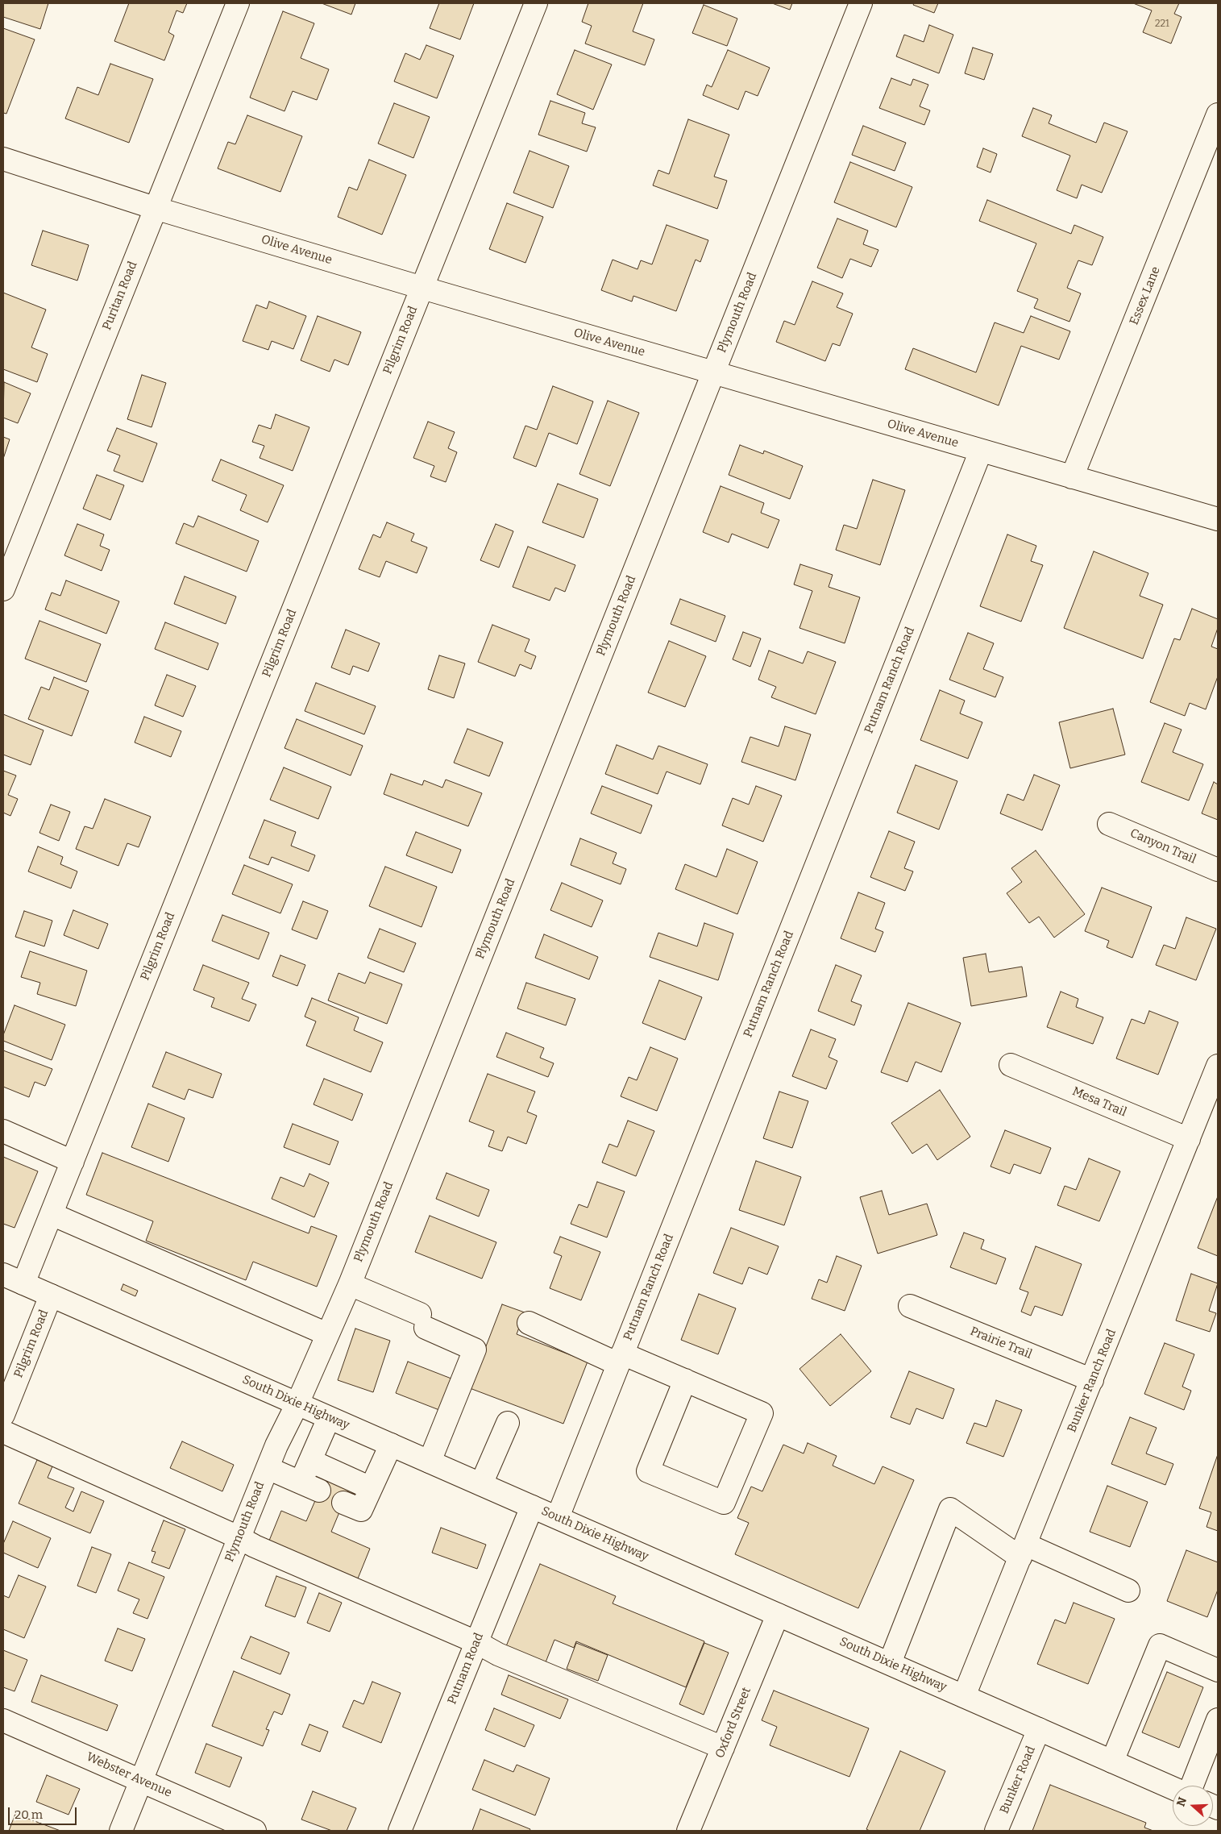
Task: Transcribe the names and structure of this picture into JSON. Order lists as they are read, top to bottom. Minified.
{"streets":{"street":["Olive Avenue","Puritan Road","Essex Lane","Plymouth Road","Pilgrim Road","Putnam Ranch Road","Canyon Trail","Mesa Trail","Prairie Trail","Bunker Ranch Road","South Dixie Highway","Putnam Road","Oxford Street","Webster Avenue","Bunker Road"]},"crossings":[["Olive Avenue","Puritan Road"],["Olive Avenue","Essex Lane"],["Olive Avenue","Plymouth Road"],["Olive Avenue","Pilgrim Road"],["Olive Avenue","Putnam Ranch Road"],["Plymouth Road","South Dixie Highway"],["Plymouth Road","Webster Avenue"],["Pilgrim Road","South Dixie Highway"],["Putnam Ranch Road","South Dixie Highway"],["Mesa Trail","Bunker Ranch Road"],["Prairie Trail","Bunker Ranch Road"],["Bunker Ranch Road","South Dixie Highway"],["South Dixie Highway","Putnam Road"],["South Dixie Highway","Oxford Street"],["South Dixie Highway","Bunker Road"]],"house_numbers":["221"],"scale_bar":"20 m","north":"left"}
